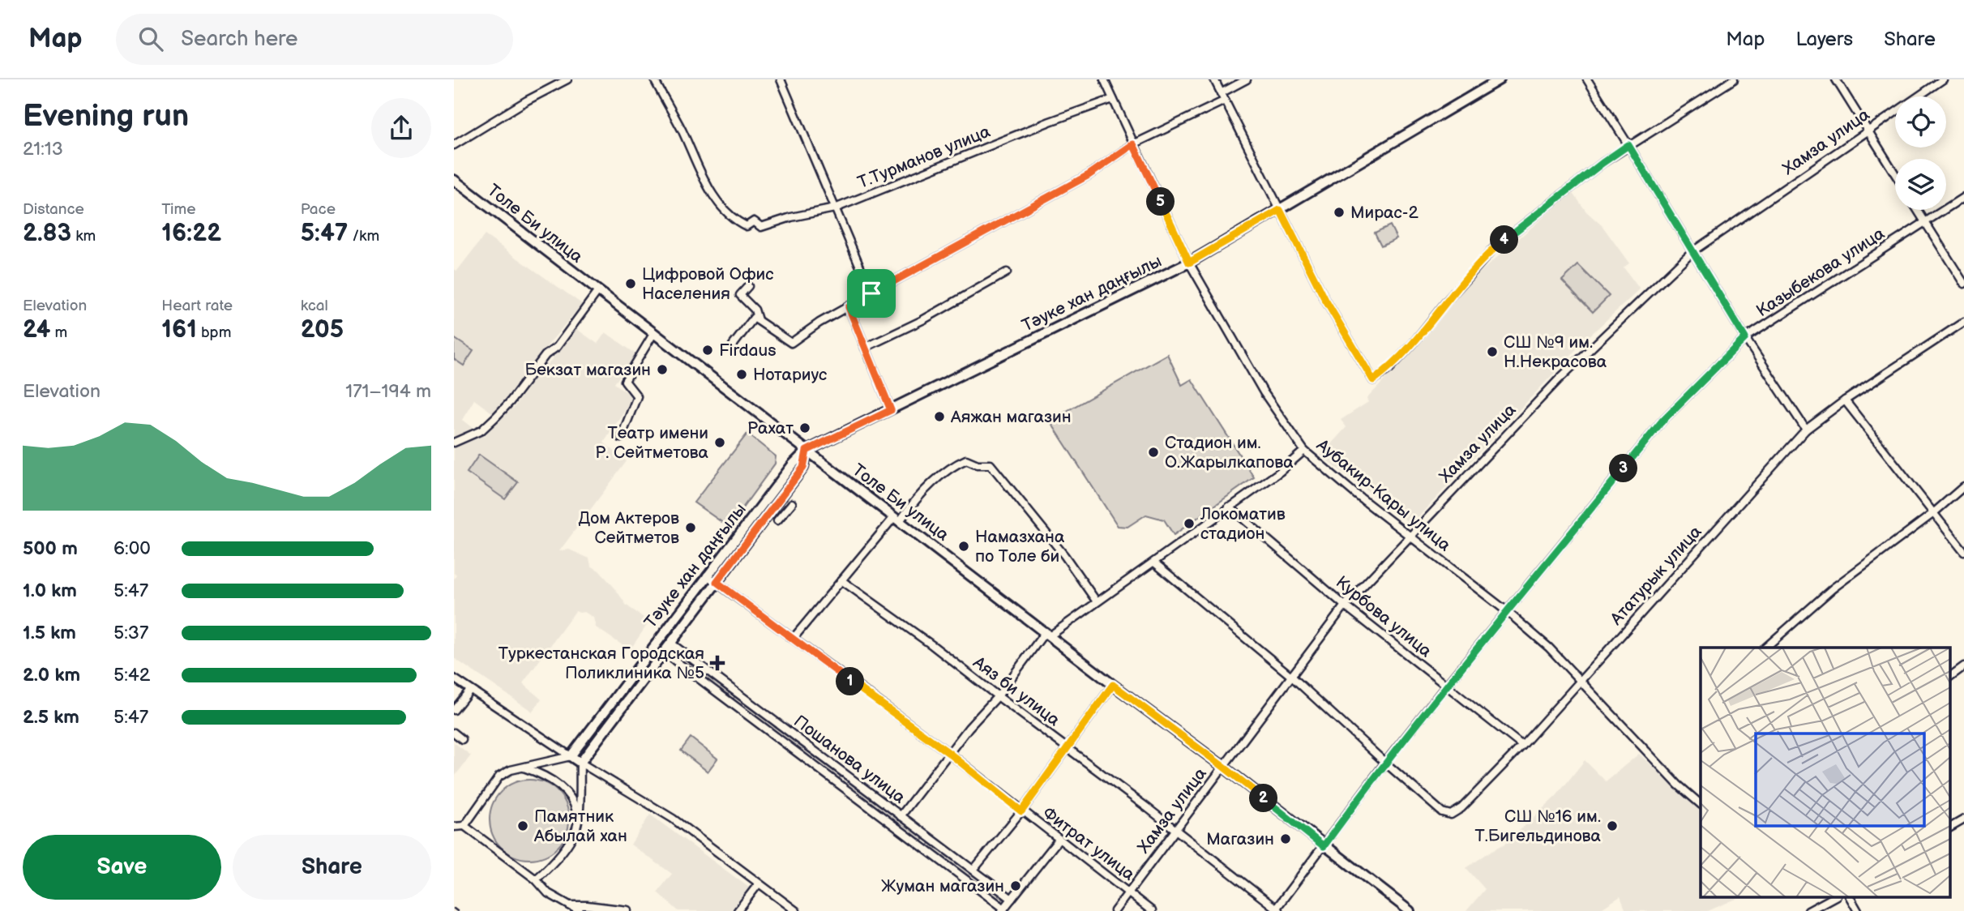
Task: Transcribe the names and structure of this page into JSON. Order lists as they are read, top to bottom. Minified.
{"streets":{"street":["Хамза улица","Т.Турманов улица","Толе Би улица","Казыбекова улица","Тәуке хан даңғылы","Аубакир-Кары улица","Ататурык улица","Курбова улица","Аяз би улица","Пошанова улица","Фитрат улица"]},"crossings":[["Хамза улица","Толе Би улица"],["Хамза улица","Аубакир-Кары улица"],["Хамза улица","Курбова улица"],["Хамза улица","Аяз би улица"],["Хамза улица","Фитрат улица"],["Т.Турманов улица","Аубакир-Кары улица"],["Толе Би улица","Казыбекова улица"],["Толе Би улица","Тәуке хан даңғылы"],["Казыбекова улица","Аубакир-Кары улица"],["Казыбекова улица","Ататурык улица"],["Казыбекова улица","Курбова улица"],["Казыбекова улица","Аяз би улица"],["Тәуке хан даңғылы","Аубакир-Кары улица"],["Тәуке хан даңғылы","Пошанова улица"],["Тәуке хан даңғылы","Фитрат улица"],["Аубакир-Кары улица","Ататурык улица"],["Ататурык улица","Курбова улица"]],"places":{"other":["Мирас-2","Цифровой Офис Населения","Firdaus","СШ №9 им. Н.Некрасова","Бекзат магазин","Нотариус","Аяжан магазин","Рахат","Театр имени Р. Сейтметова","Стадион им. О.Жарылкапова","Локоматив стадион","Дом Актеров Сейтметов","Намазхана по Толе би","Памятник Абылай хан","СШ №16 им. Т.Бигельдинова","Магазин","Жуман магазин"],"health":["Туркестанская Городская Поликлиника №5"]},"page":{"header":"Map","search":"Search here","nav":["Map","Layers","Share"],"heading":["Evening run","21:13"],"stats":[["Distance","2.83 km"],["Time","16:22"],["Pace","5:47 /km"],["Elevation","24 m"],["Heart rate","161 bpm"],["kcal","205"]],"pins":["5","4","3","1","2"],"chart":["Elevation","171–194 m"],"list":[{"name":"500 m","note":"6:00"},{"name":"1.0 km","note":"5:47"},{"name":"1.5 km","note":"5:37"},{"name":"2.0 km","note":"5:42"},{"name":"2.5 km","note":"5:47"}],"buttons":["Save","Share"]}}
